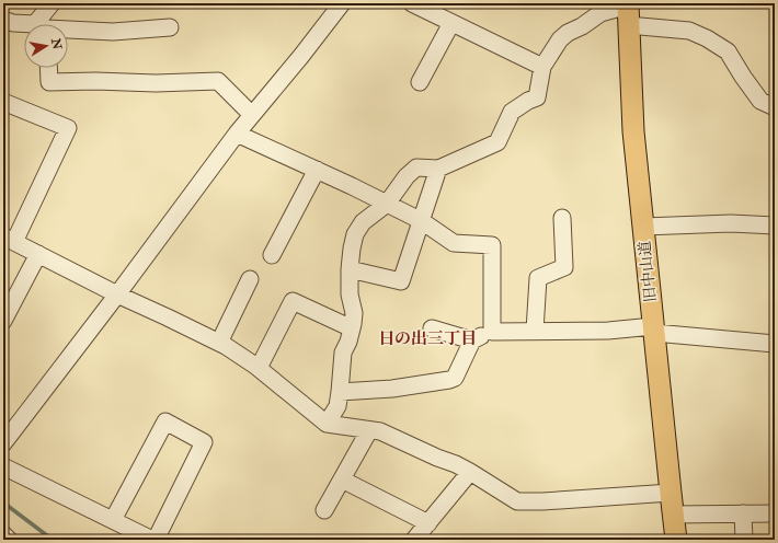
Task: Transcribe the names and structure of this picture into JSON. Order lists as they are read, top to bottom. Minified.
{"streets":{"main road":["旧中山道"]},"districts":["日の出三丁目"],"north":"right"}
